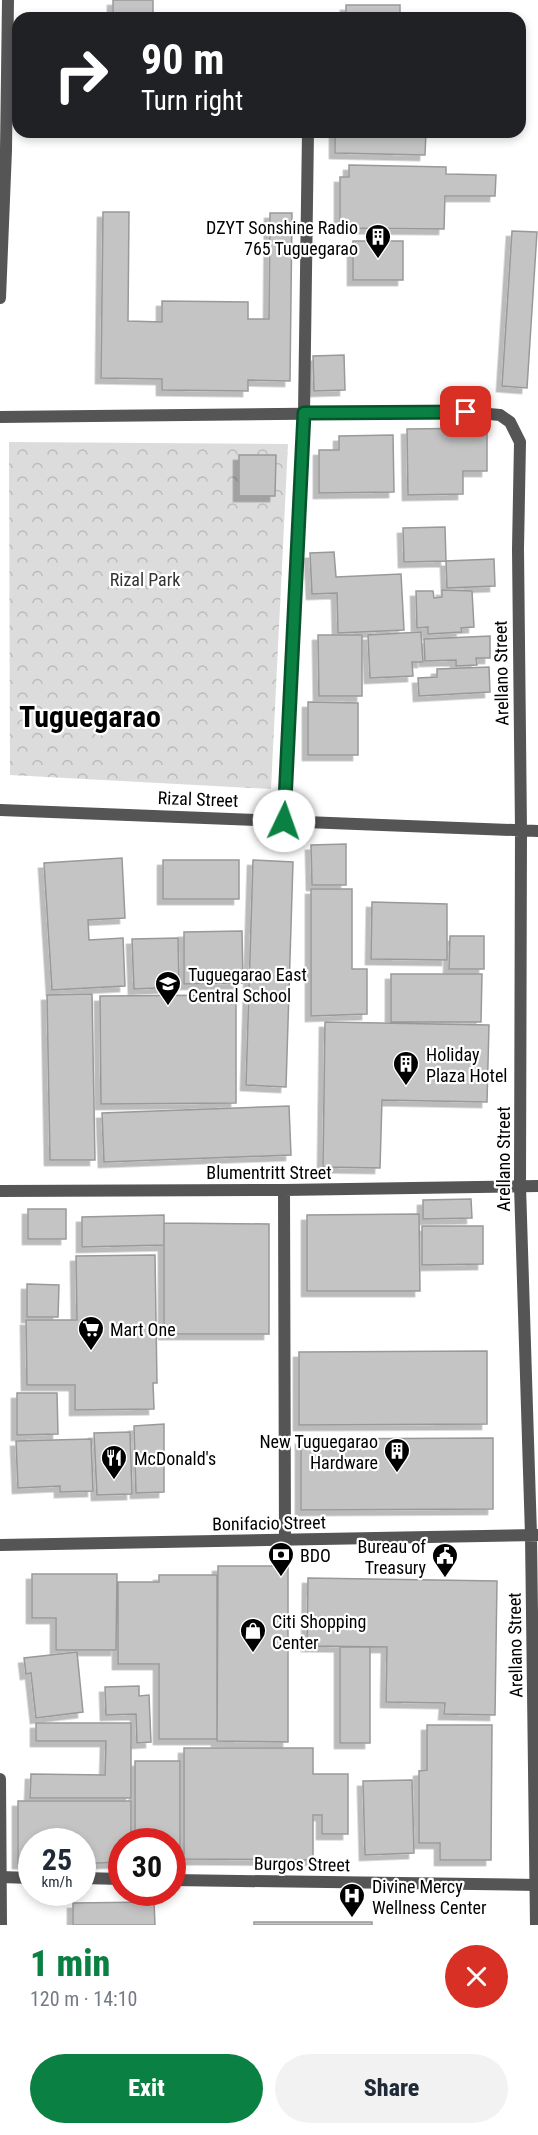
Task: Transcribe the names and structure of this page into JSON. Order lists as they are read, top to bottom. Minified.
{"streets":{"street":["Arellano Street","Rizal Street","Blumentritt Street","Bonifacio Street","Burgos Street"]},"crossings":[["Arellano Street","Rizal Street"],["Arellano Street","Blumentritt Street"],["Arellano Street","Bonifacio Street"],["Arellano Street","Burgos Street"]],"districts":["Tuguegarao"],"parks":["Rizal Park"],"places":{"building":["DZYT Sonshine Radio 765 Tuguegarao","Holiday Plaza Hotel","New Tuguegarao Hardware"],"school or university":["Tuguegarao East Central School"],"supermarket":["Mart One"],"restaurant":["McDonald's"],"bank":["BDO"],"public building":["Bureau of Treasury"],"shop":["Citi Shopping Center"],"hospital":["Divine Mercy Wellness Center"]},"page":{"turn":["90 m","Turn right"],"speed":"25 km/h","limit":"30","heading":["1 min","120 m · 14:10"],"buttons":["Exit","Share"]}}
